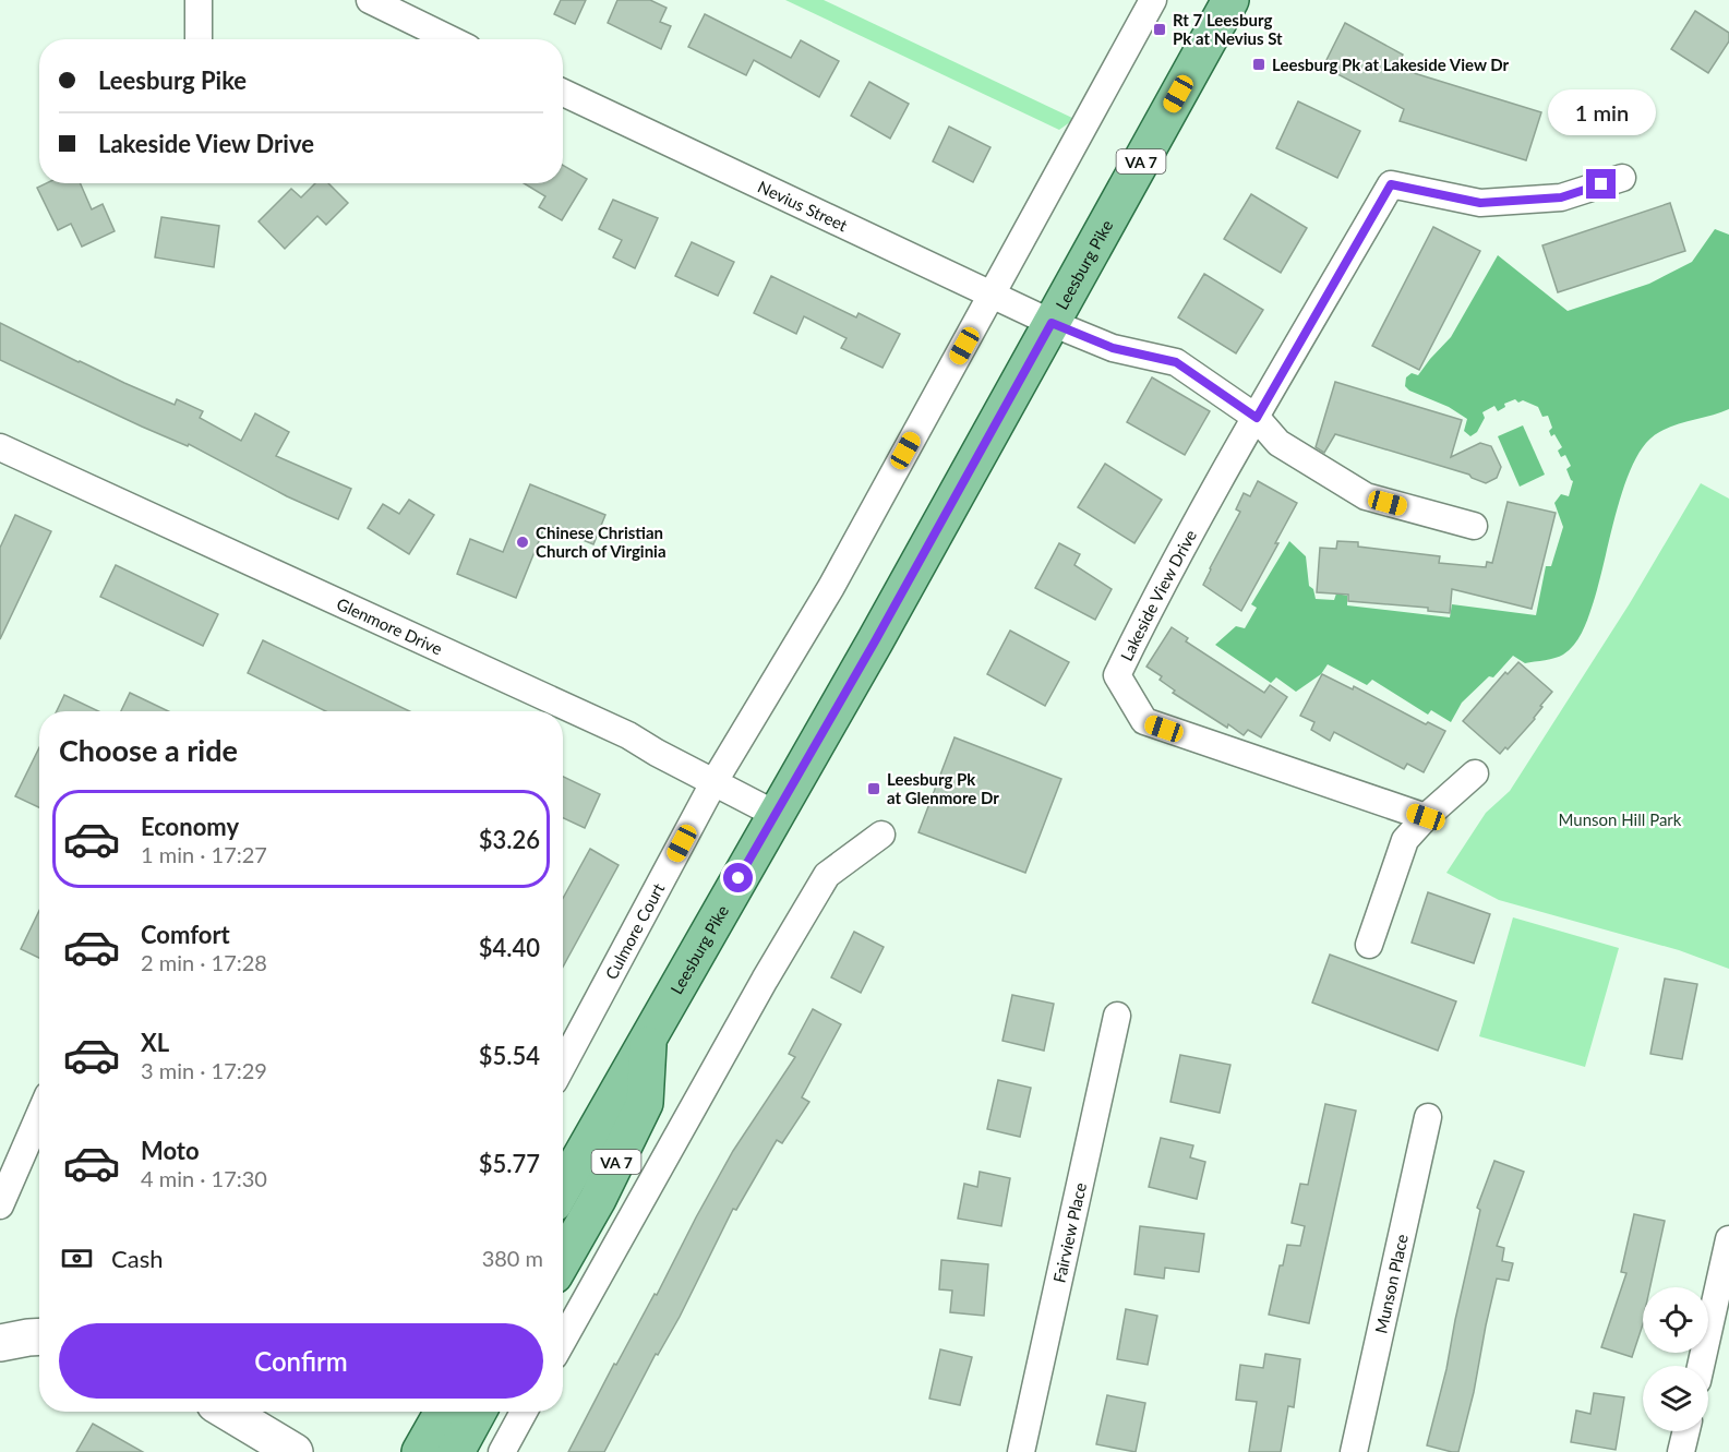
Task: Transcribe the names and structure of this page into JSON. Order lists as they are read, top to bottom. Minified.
{"streets":{"main road":["VA 7","Leesburg Pike"],"street":["Nevius Street","Lakeside View Drive","Glenmore Drive","Culmore Court","Fairview Place","Munson Place"]},"crossings":[["Nevius Street","Leesburg Pike"],["Nevius Street","Culmore Court"],["Leesburg Pike","Glenmore Drive"],["Glenmore Drive","Culmore Court"]],"parks":["Munson Hill Park"],"places":{"transit":["Rt 7 Leesburg Pk at Nevius St","Leesburg Pk at Lakeside View Dr","Leesburg Pk at Glenmore Dr"],"other":["Chinese Christian Church of Virginia"]},"page":{"banner":["Leesburg Pike","Lakeside View Drive"],"bubble":"1 min","heading":"Choose a ride","list":[{"name":"Economy","note":"1 min · 17:27","value":"$3.26"},{"name":"Comfort","note":"2 min · 17:28","value":"$4.40"},{"name":"XL","note":"3 min · 17:29","value":"$5.54"},{"name":"Moto","note":"4 min · 17:30","value":"$5.77"}],"pay":["Cash","380 m"],"buttons":"Confirm"}}
